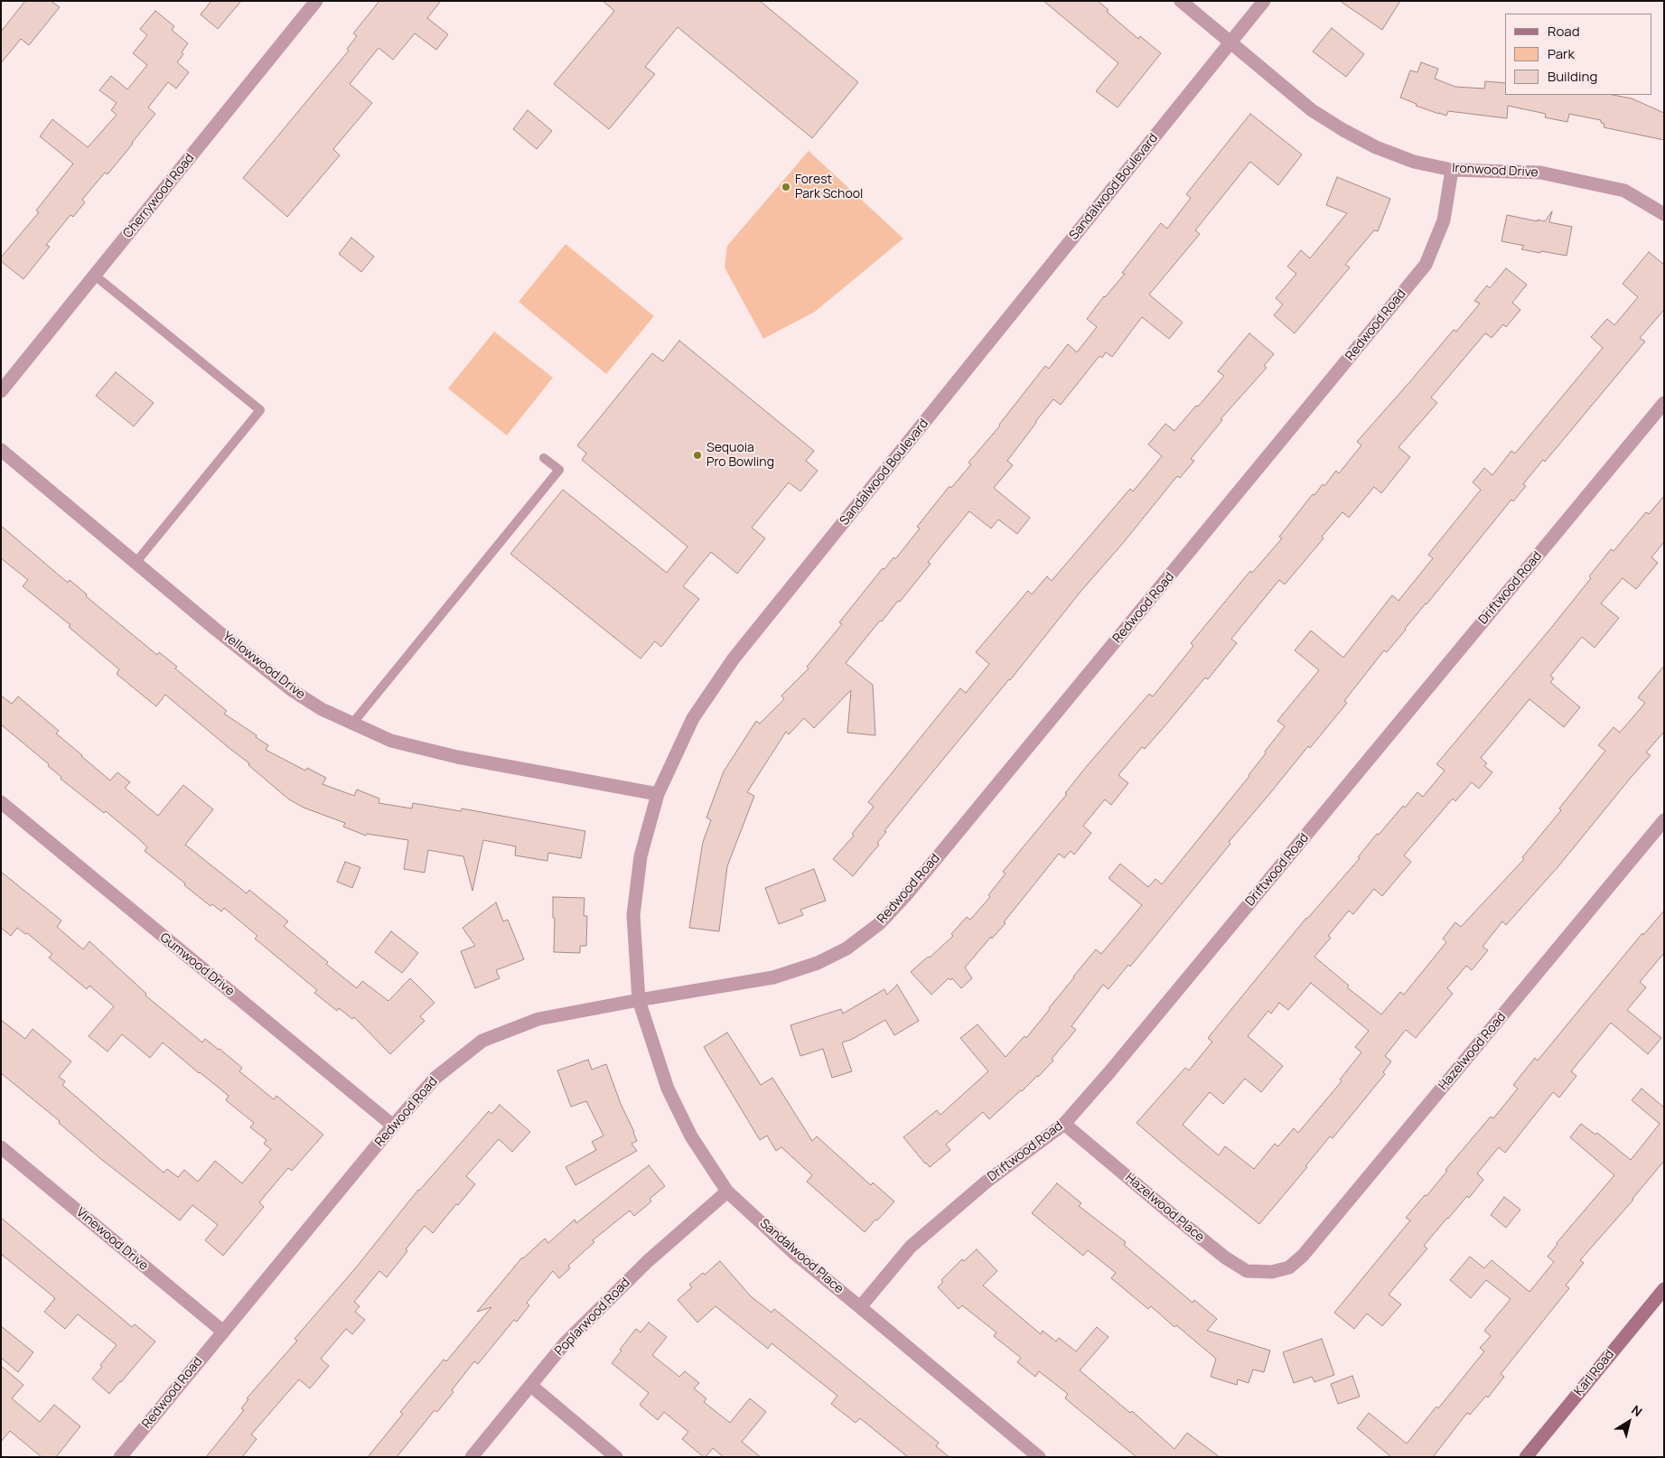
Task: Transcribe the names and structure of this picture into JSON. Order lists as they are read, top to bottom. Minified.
{"streets":{"main road":["Karl Road"],"street":["Ironwood Drive","Sandalwood Boulevard","Cherrywood Road","Redwood Road","Driftwood Road","Yellowwood Drive","Gumwood Drive","Hazelwood Road","Hazelwood Place","Vinewood Drive","Sandalwood Place","Poplarwood Road"]},"crossings":[["Ironwood Drive","Sandalwood Boulevard"],["Ironwood Drive","Redwood Road"],["Sandalwood Boulevard","Redwood Road"],["Sandalwood Boulevard","Yellowwood Drive"],["Sandalwood Boulevard","Sandalwood Place"],["Redwood Road","Gumwood Drive"],["Redwood Road","Vinewood Drive"],["Redwood Road","Sandalwood Place"],["Driftwood Road","Hazelwood Place"],["Driftwood Road","Sandalwood Place"],["Hazelwood Road","Hazelwood Place"],["Sandalwood Place","Poplarwood Road"]],"places":["Forest Park School","Sequoia Pro Bowling"],"legend":["Road","Park","Building"],"north":"top right"}
